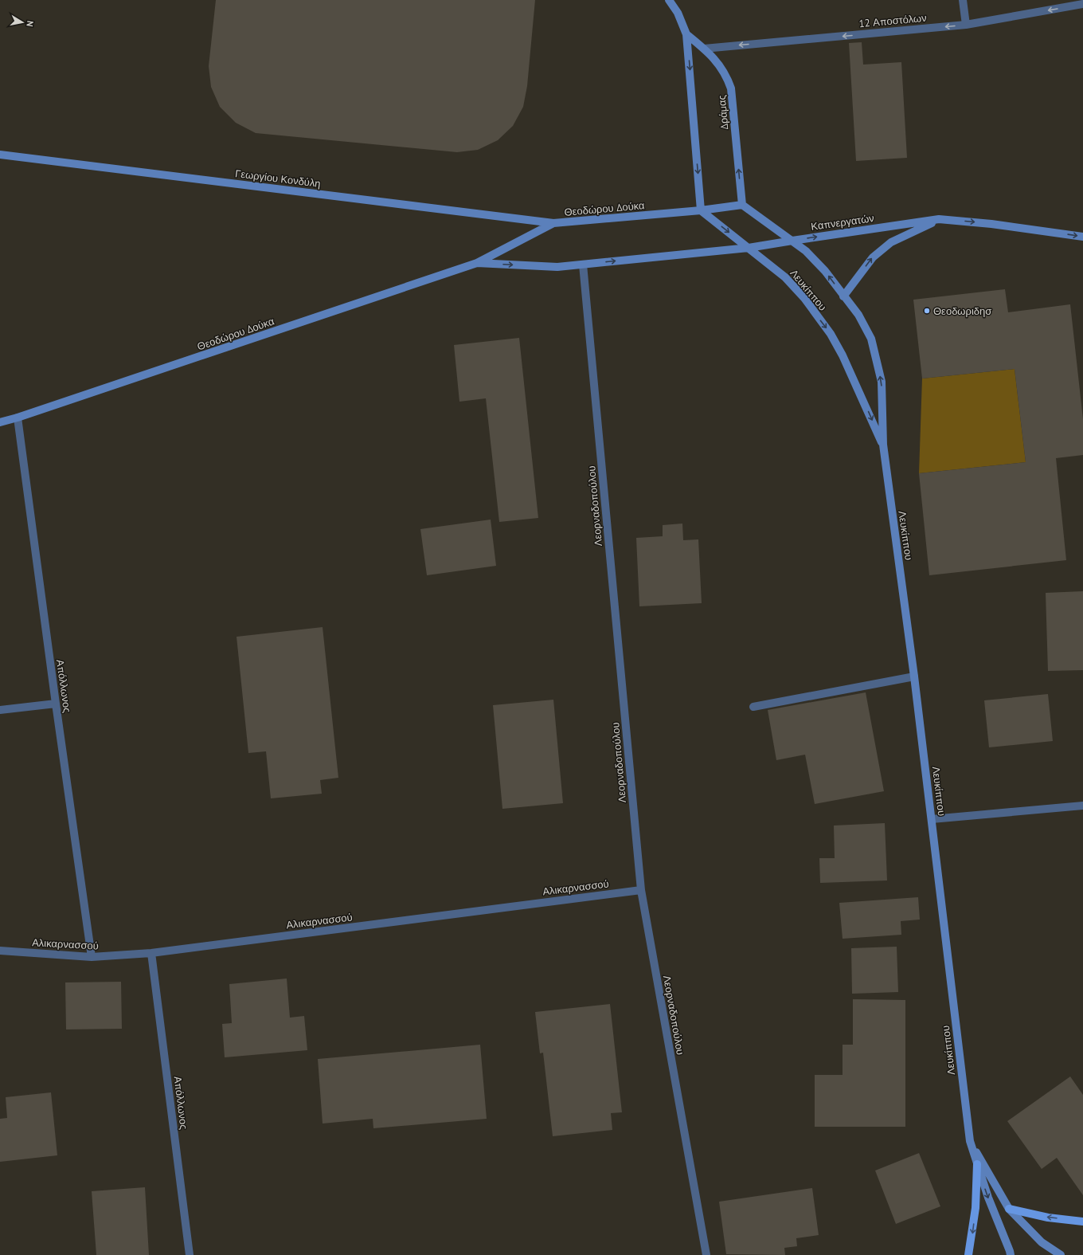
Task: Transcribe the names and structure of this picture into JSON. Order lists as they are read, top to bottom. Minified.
{"streets":{"main road":["Δράμας","Γεωργίου Κονδύλη","Θεοδώρου Δούκα","Καπνεργατών","Λευκίππου"],"street":["12 Αποστόλων","Λεορναδοπούλου","Απόλλωνος","Αλικαρνασσού"]},"crossings":[["12 Αποστόλων","Δράμας"],["Δράμας","Θεοδώρου Δούκα"],["Δράμας","Λευκίππου"],["Γεωργίου Κονδύλη","Θεοδώρου Δούκα"],["Θεοδώρου Δούκα","Καπνεργατών"],["Θεοδώρου Δούκα","Λευκίππου"],["Θεοδώρου Δούκα","Λεορναδοπούλου"],["Θεοδώρου Δούκα","Απόλλωνος"],["Καπνεργατών","Λευκίππου"],["Λεορναδοπούλου","Αλικαρνασσού"],["Απόλλωνος","Αλικαρνασσού"]],"one_way":["12 Αποστόλων","Καπνεργατών"],"places":["Θεοδωριδησ"],"north":"right"}
